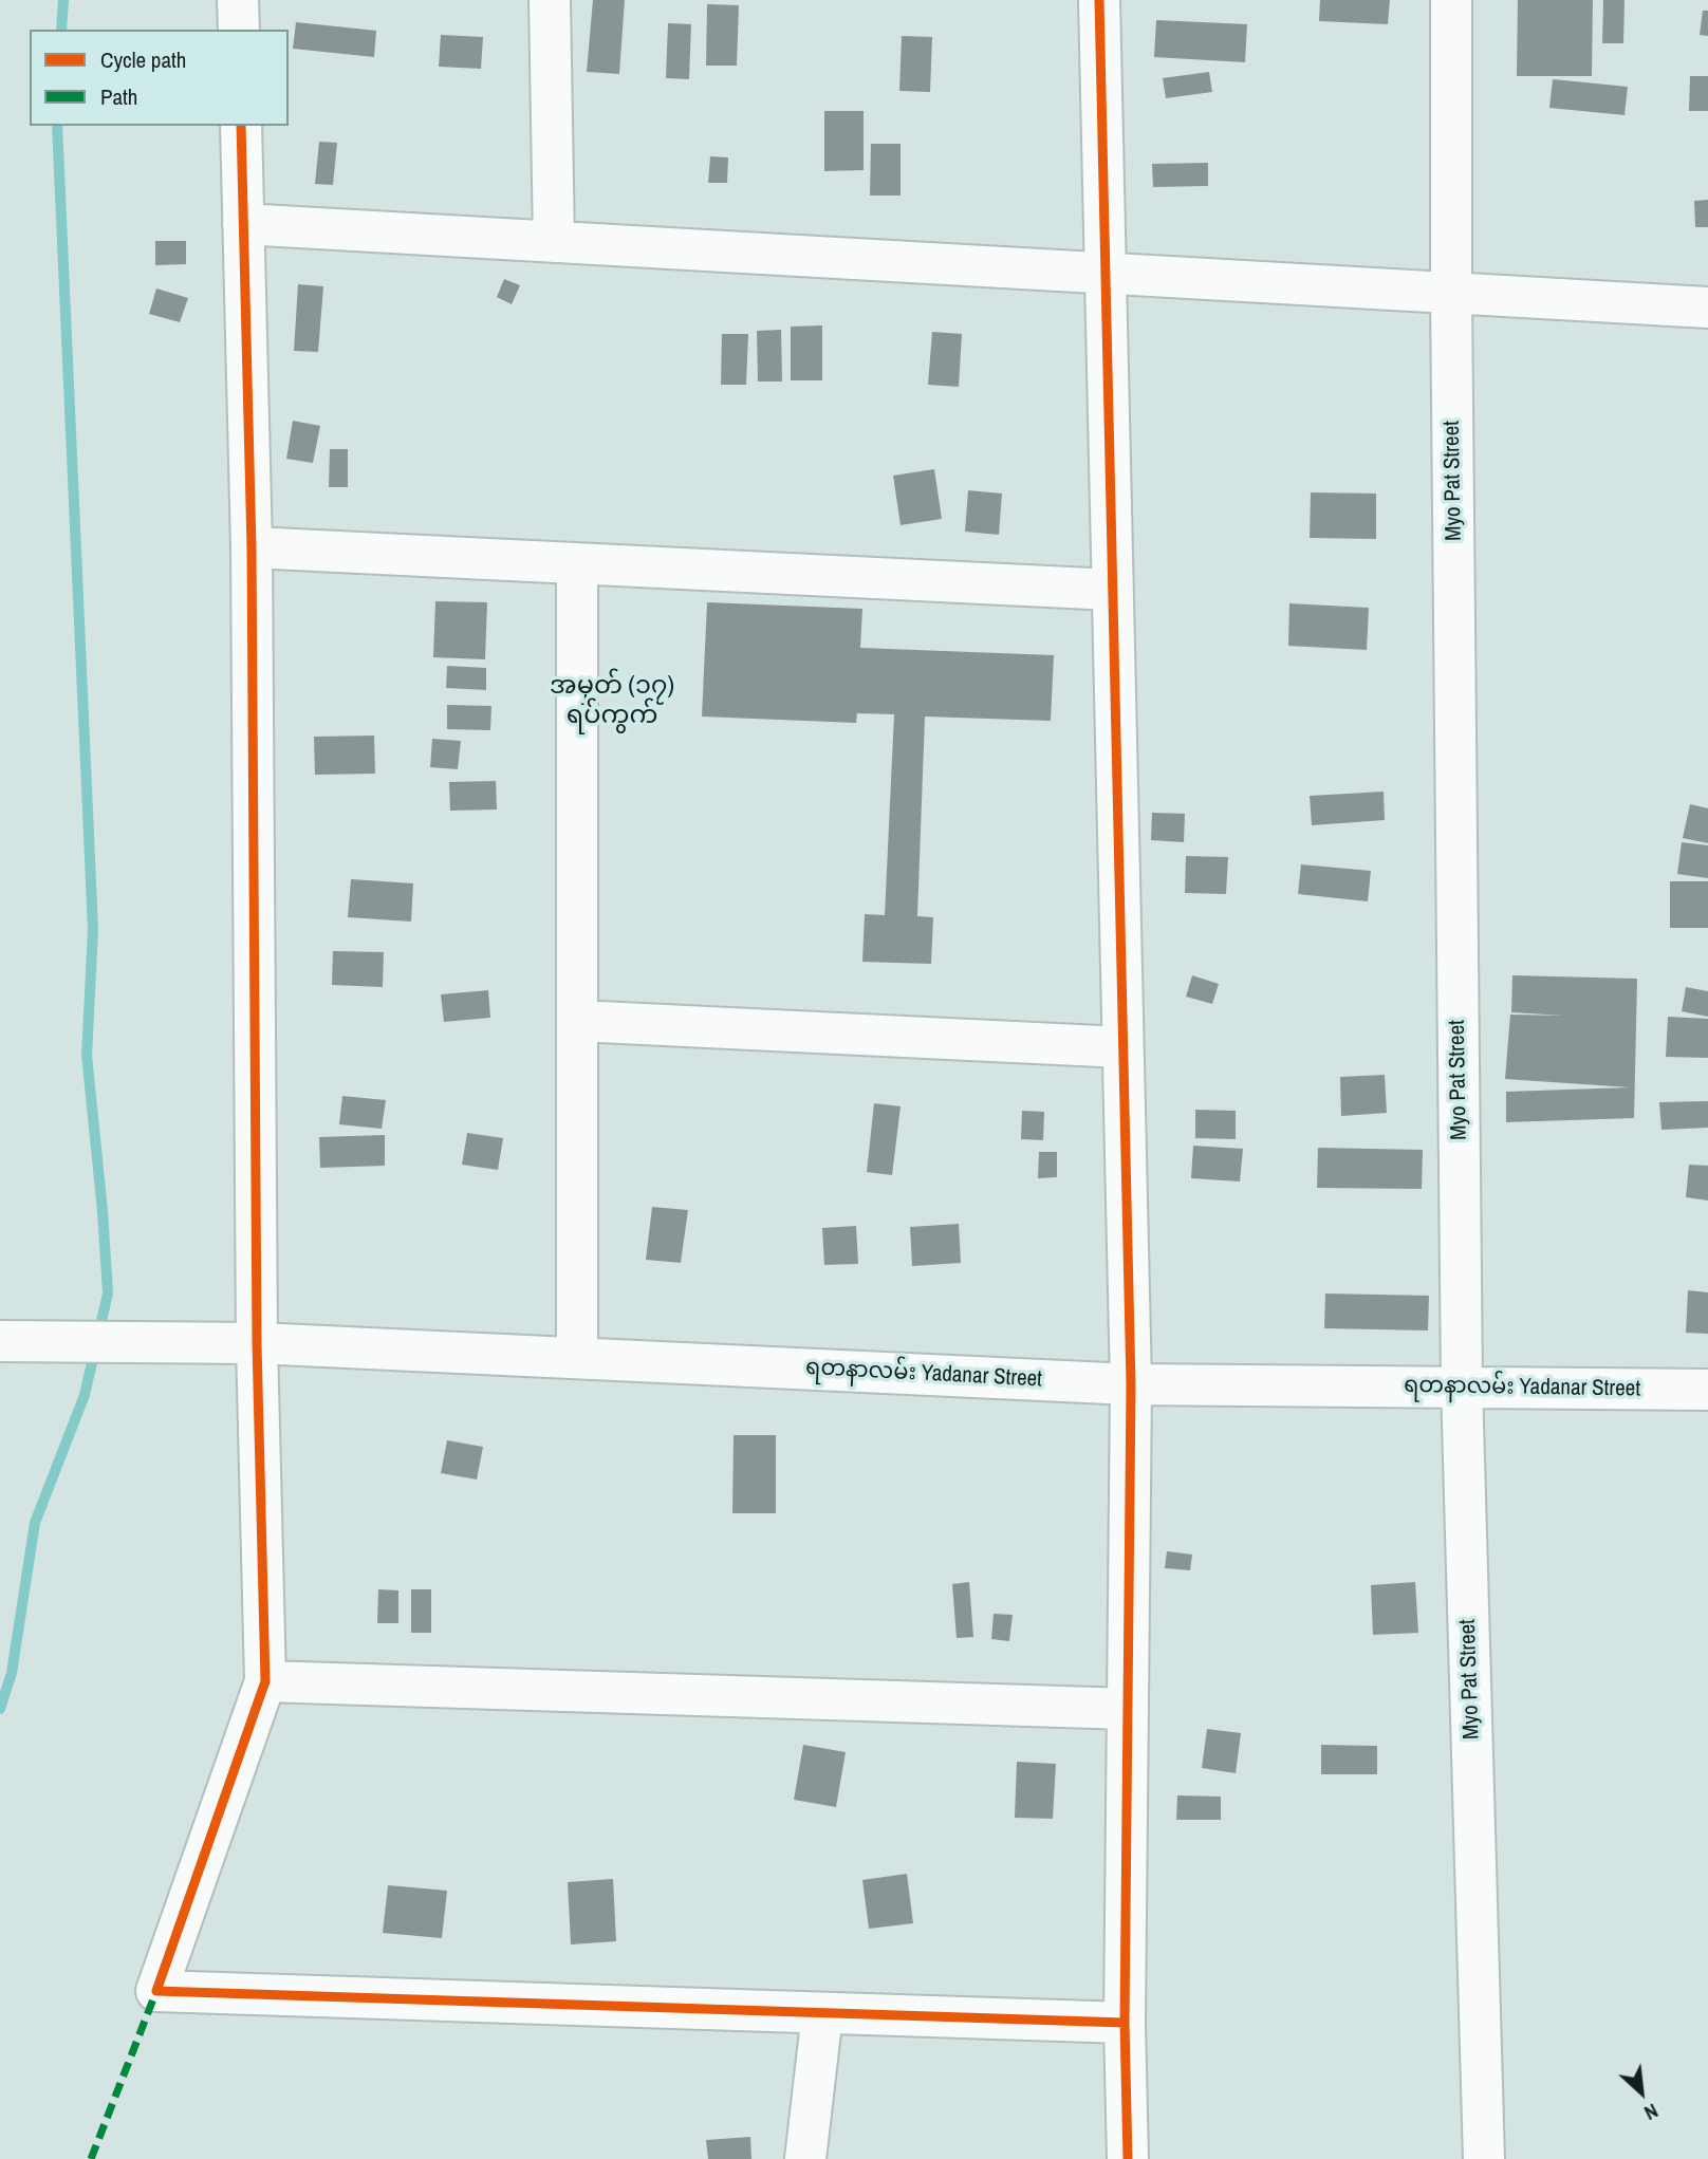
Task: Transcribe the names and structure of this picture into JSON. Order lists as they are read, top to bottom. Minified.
{"streets":{"street":["Myo Pat Street","ရတနာလမ်း Yadanar Street"]},"crossings":[["Myo Pat Street","ရတနာလမ်း Yadanar Street"]],"districts":["အမှတ် (၁၇) ရပ်ကွက်"],"legend":["Cycle path","Path"],"north":"bottom right"}
